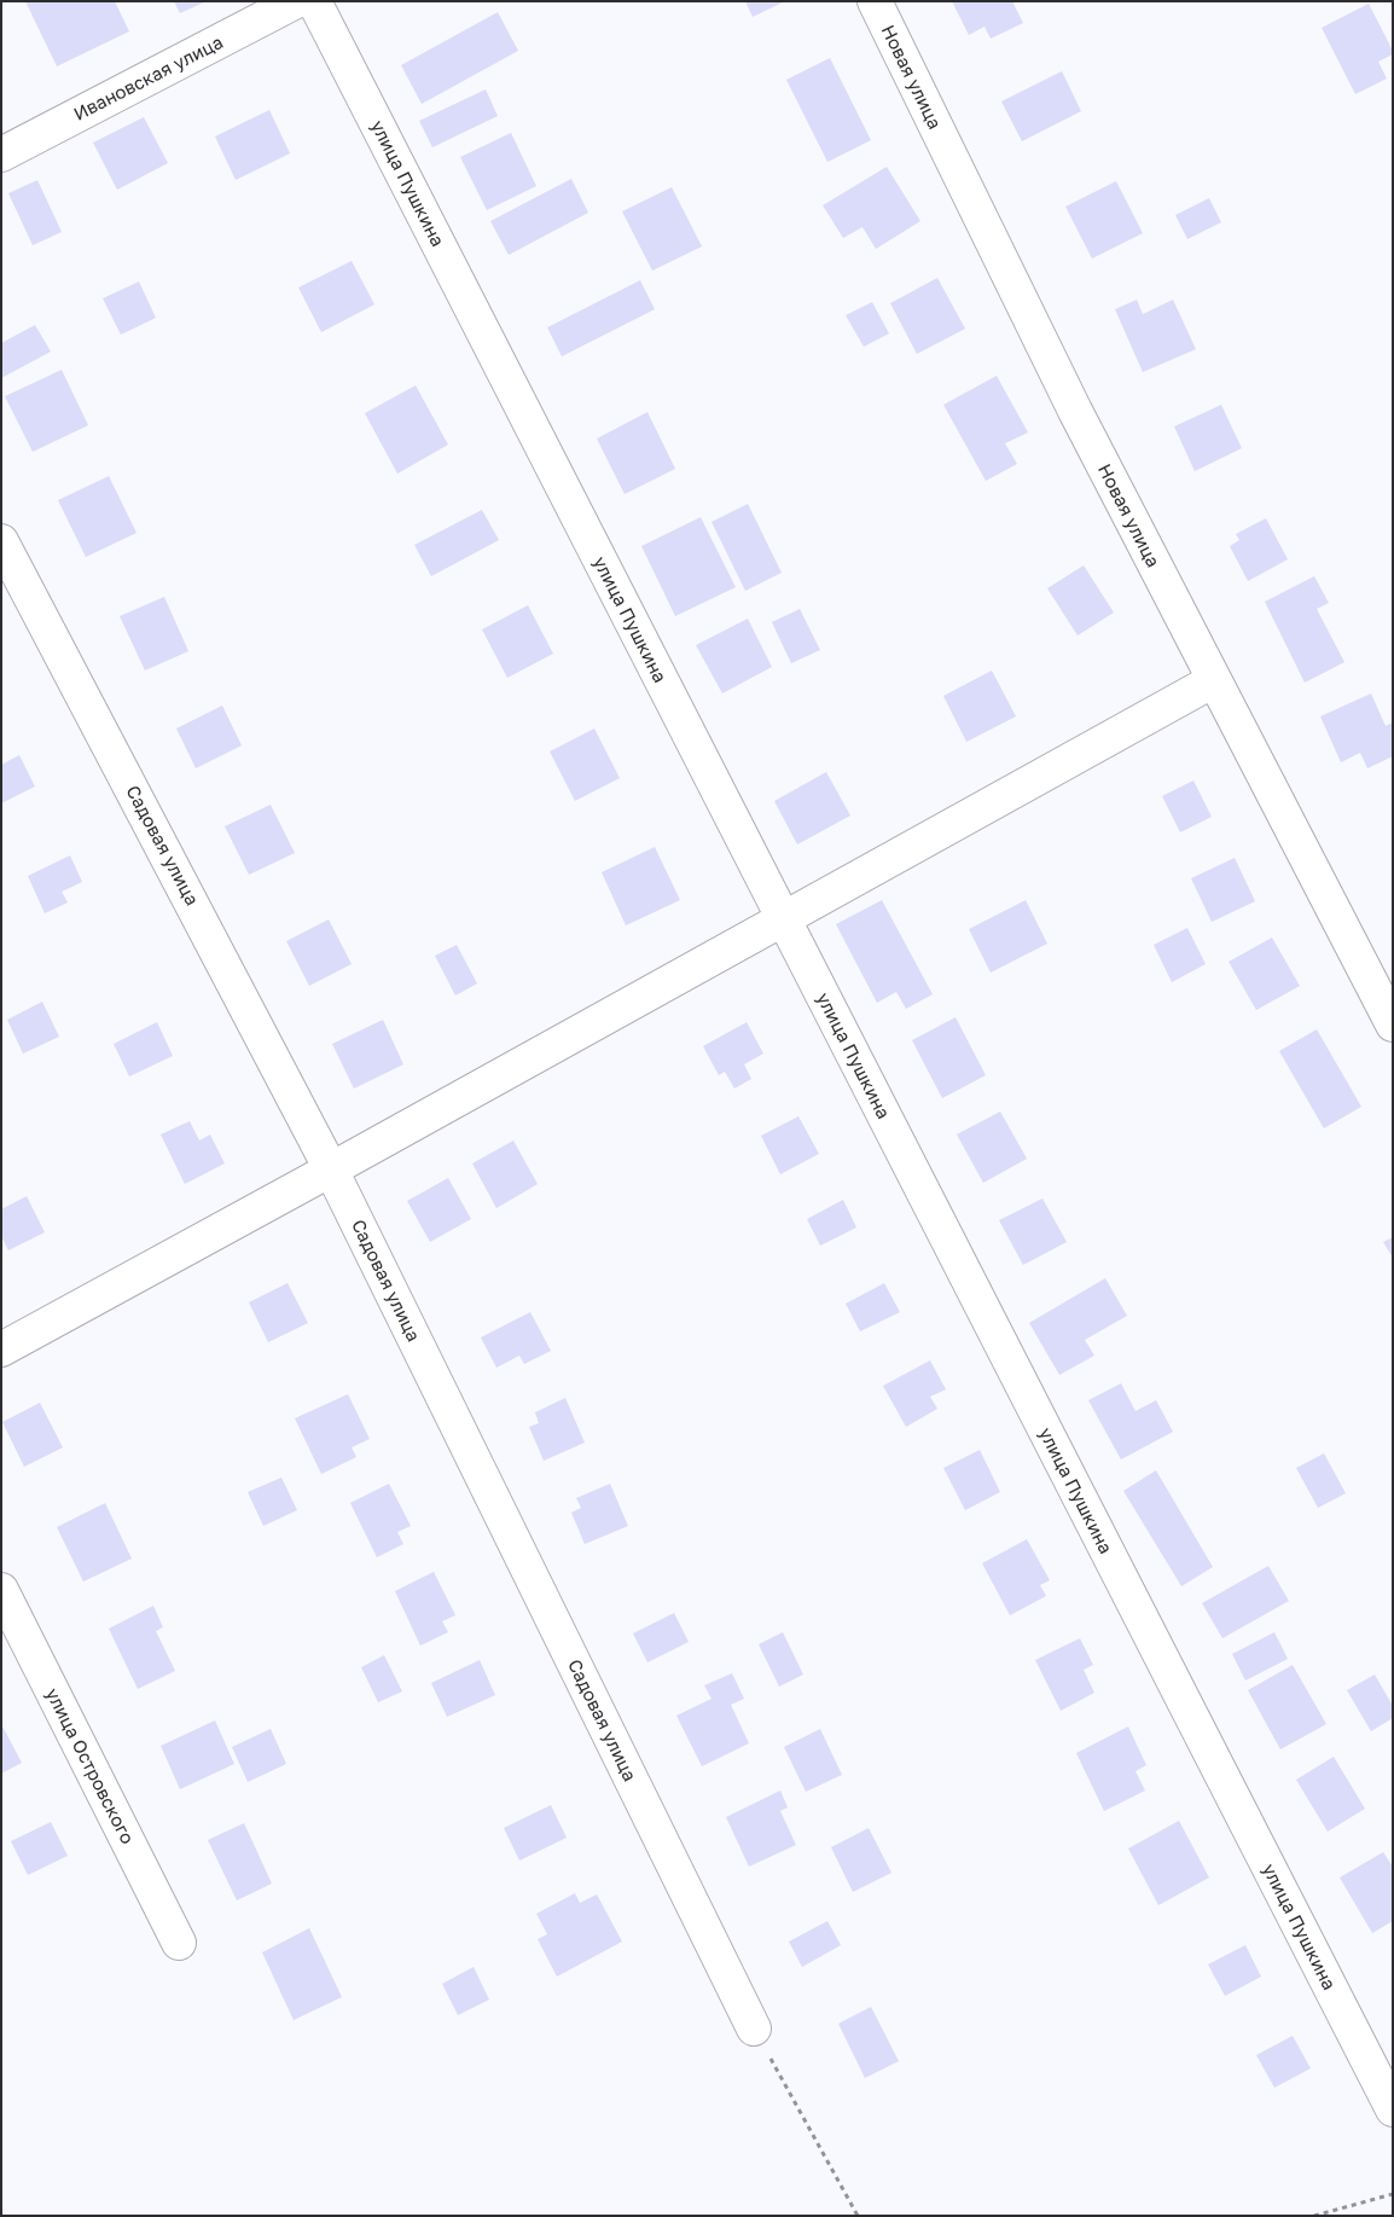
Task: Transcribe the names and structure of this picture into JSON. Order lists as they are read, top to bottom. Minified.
{"streets":{"street":["Новая улица","Ивановская улица","улица Пушкина","Садовая улица","улица Островского"]}}
